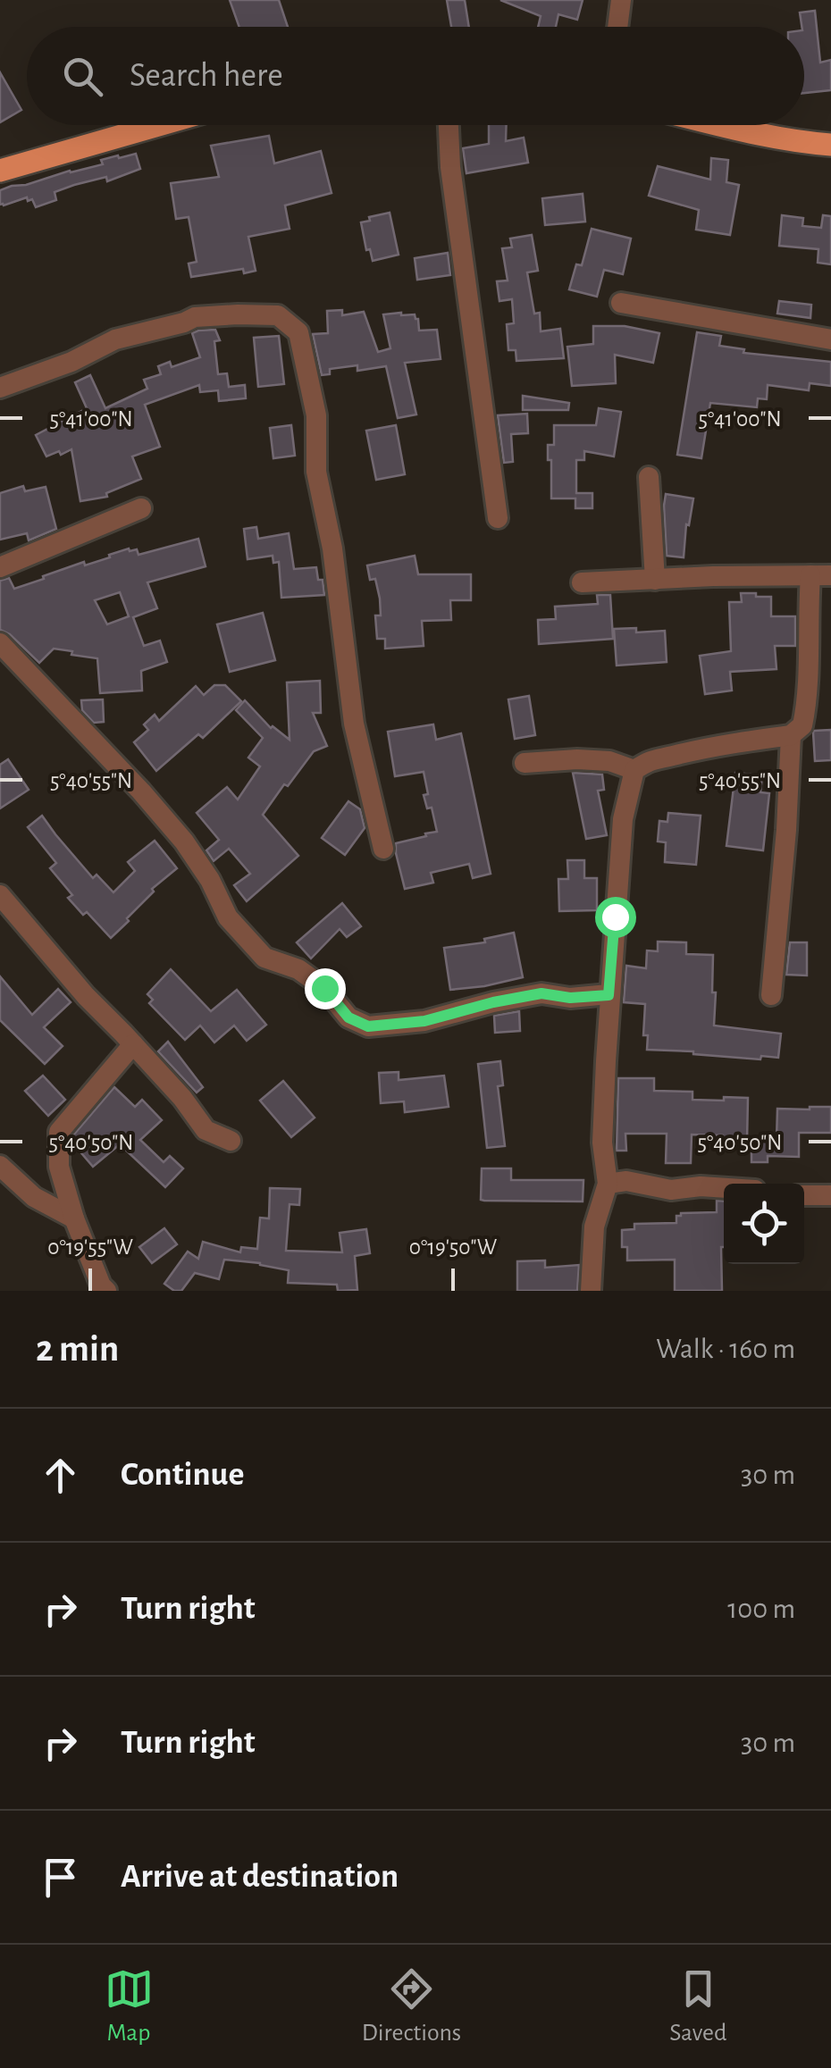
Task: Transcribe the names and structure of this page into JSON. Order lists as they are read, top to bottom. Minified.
{"page":{"search":"Search here","heading":["2 min","Walk · 160 m"],"list":[["Continue","30 m"],["Turn right","100 m"],["Turn right","30 m"],"Arrive at destination"],"nav":["Map","Directions","Saved"]},"coordinates":["5°41'00\"N","5°40'55\"N","5°40'50\"N","0°19'55\"W","0°19'50\"W"]}
